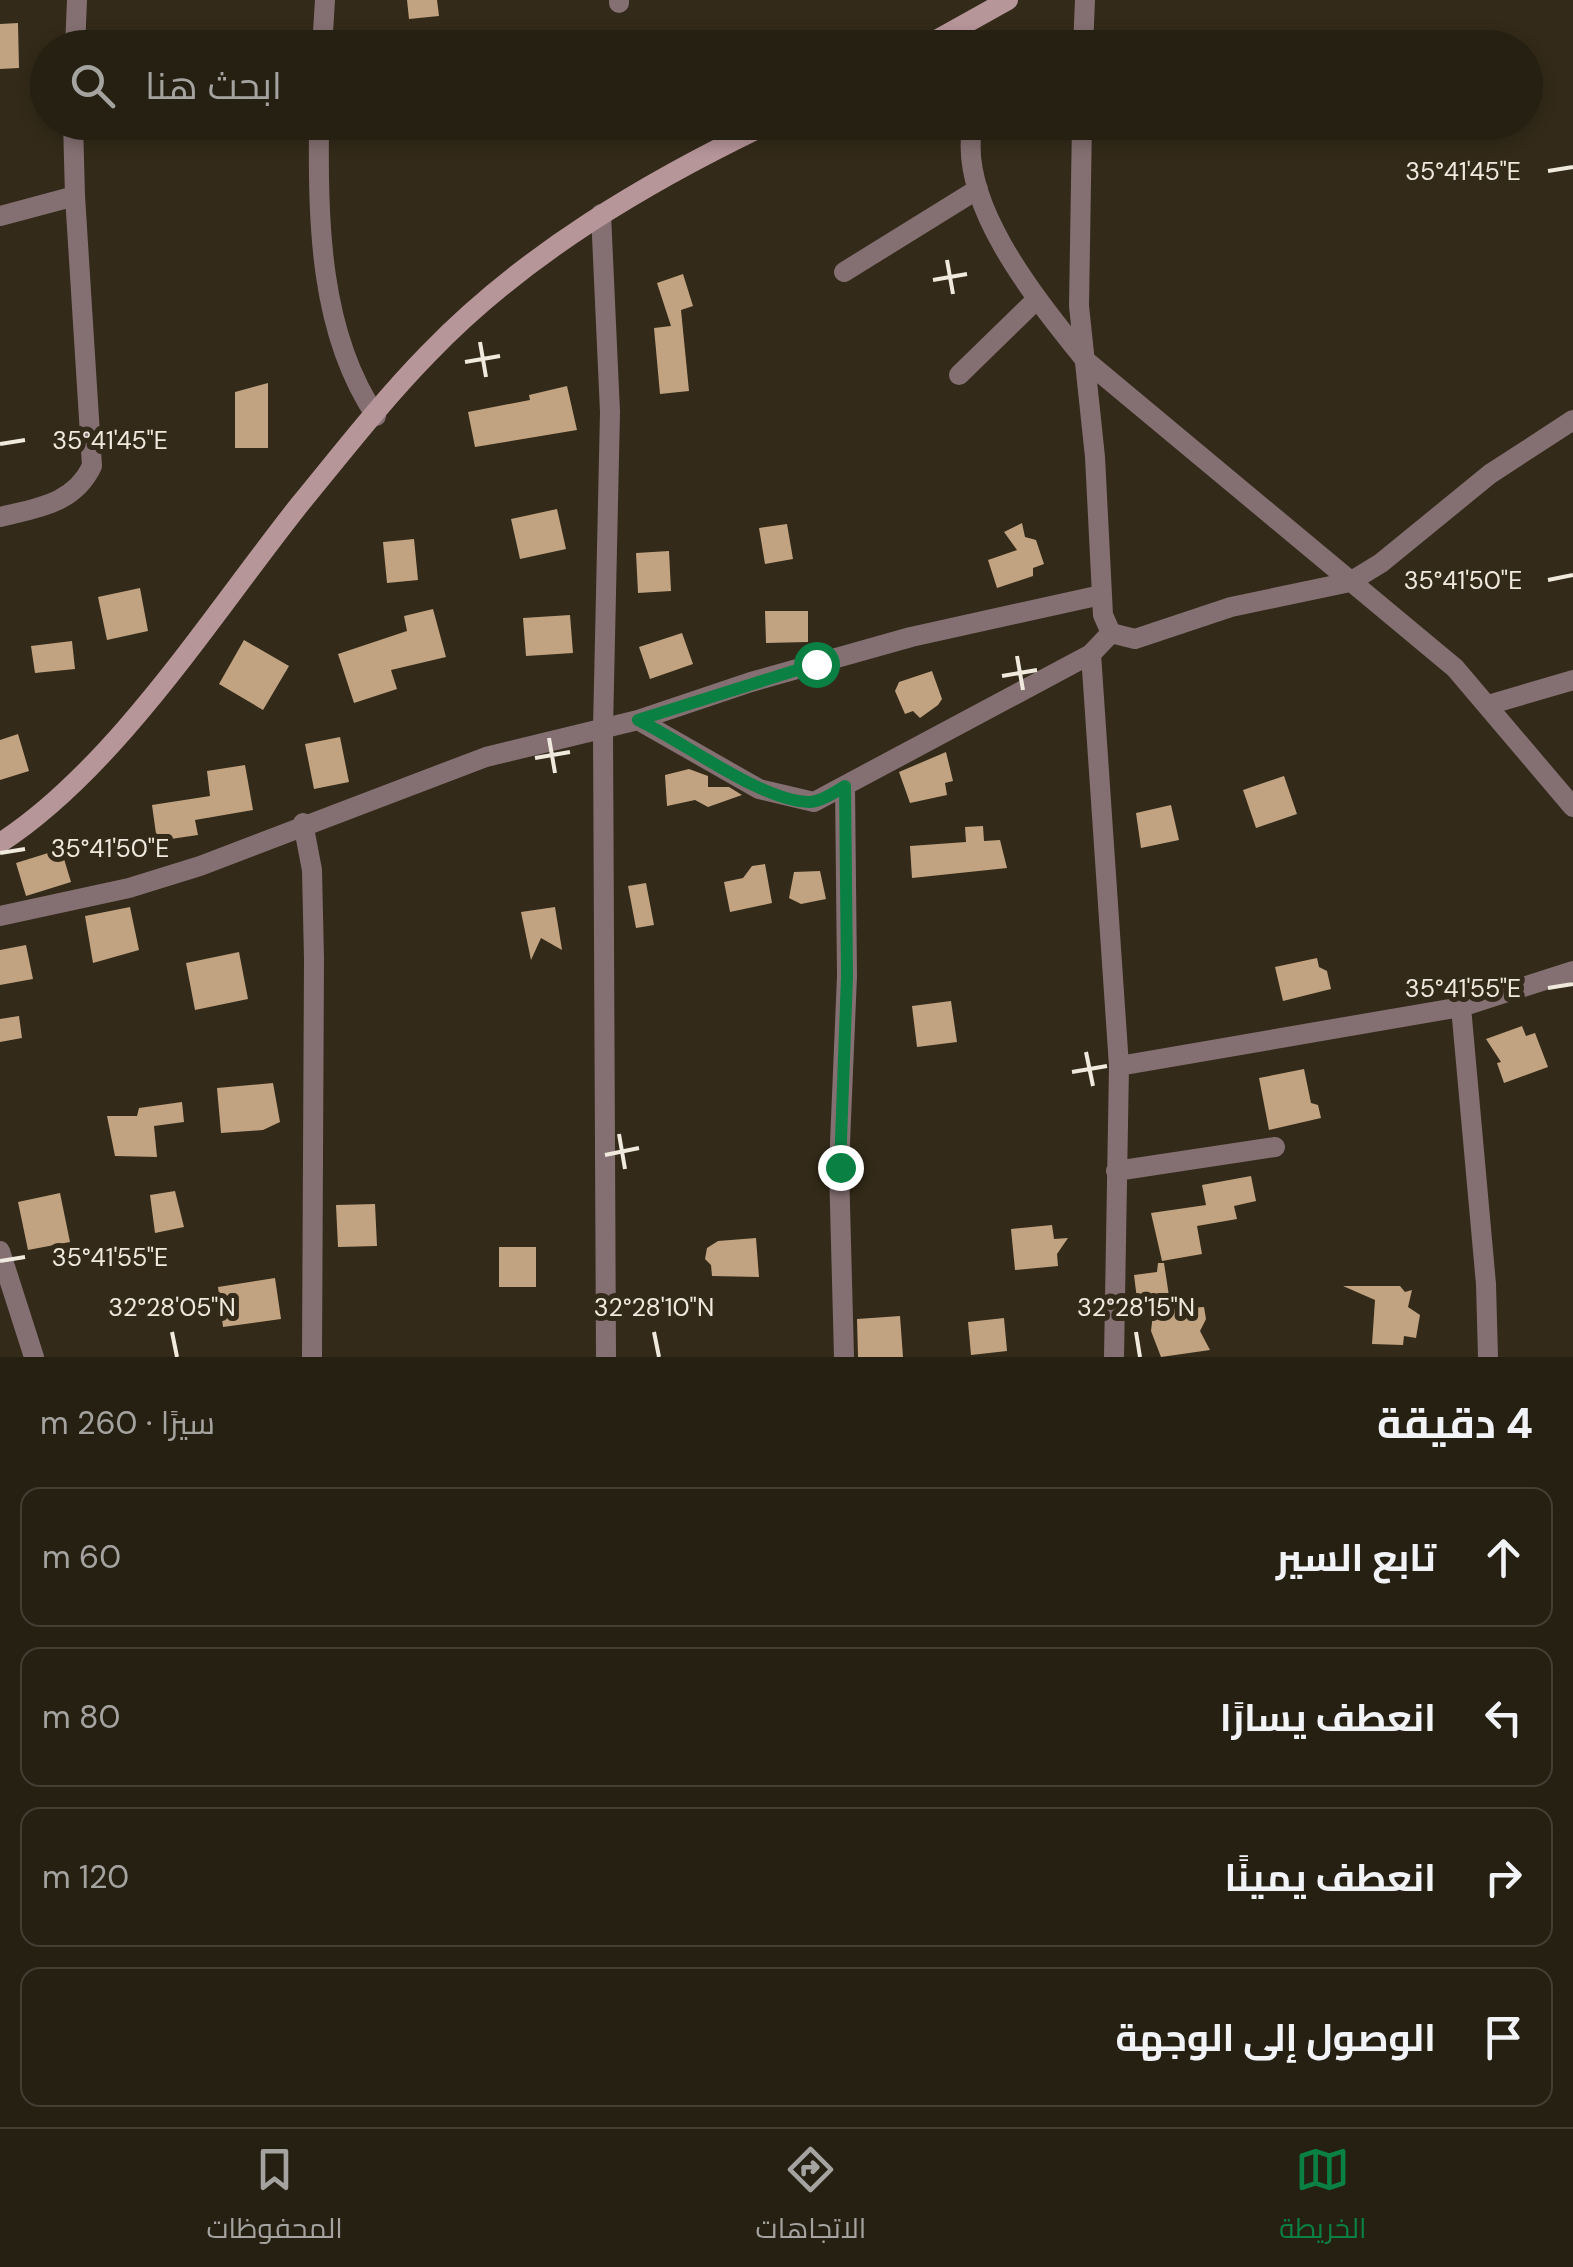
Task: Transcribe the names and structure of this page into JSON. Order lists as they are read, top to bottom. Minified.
{"page":{"search":"ابحث هنا","heading":["4 دقيقة","سيرًا · 260 m"],"list":[["تابع السير","60 m"],["انعطف يسارًا","80 m"],["انعطف يمينًا","120 m"],"الوصول إلى الوجهة"],"nav":["الخريطة","الاتجاهات","المحفوظات"]},"coordinates":["35°41'45\"E","35°41'50\"E","35°41'55\"E","32°28'05\"N","32°28'10\"N","32°28'15\"N"]}
